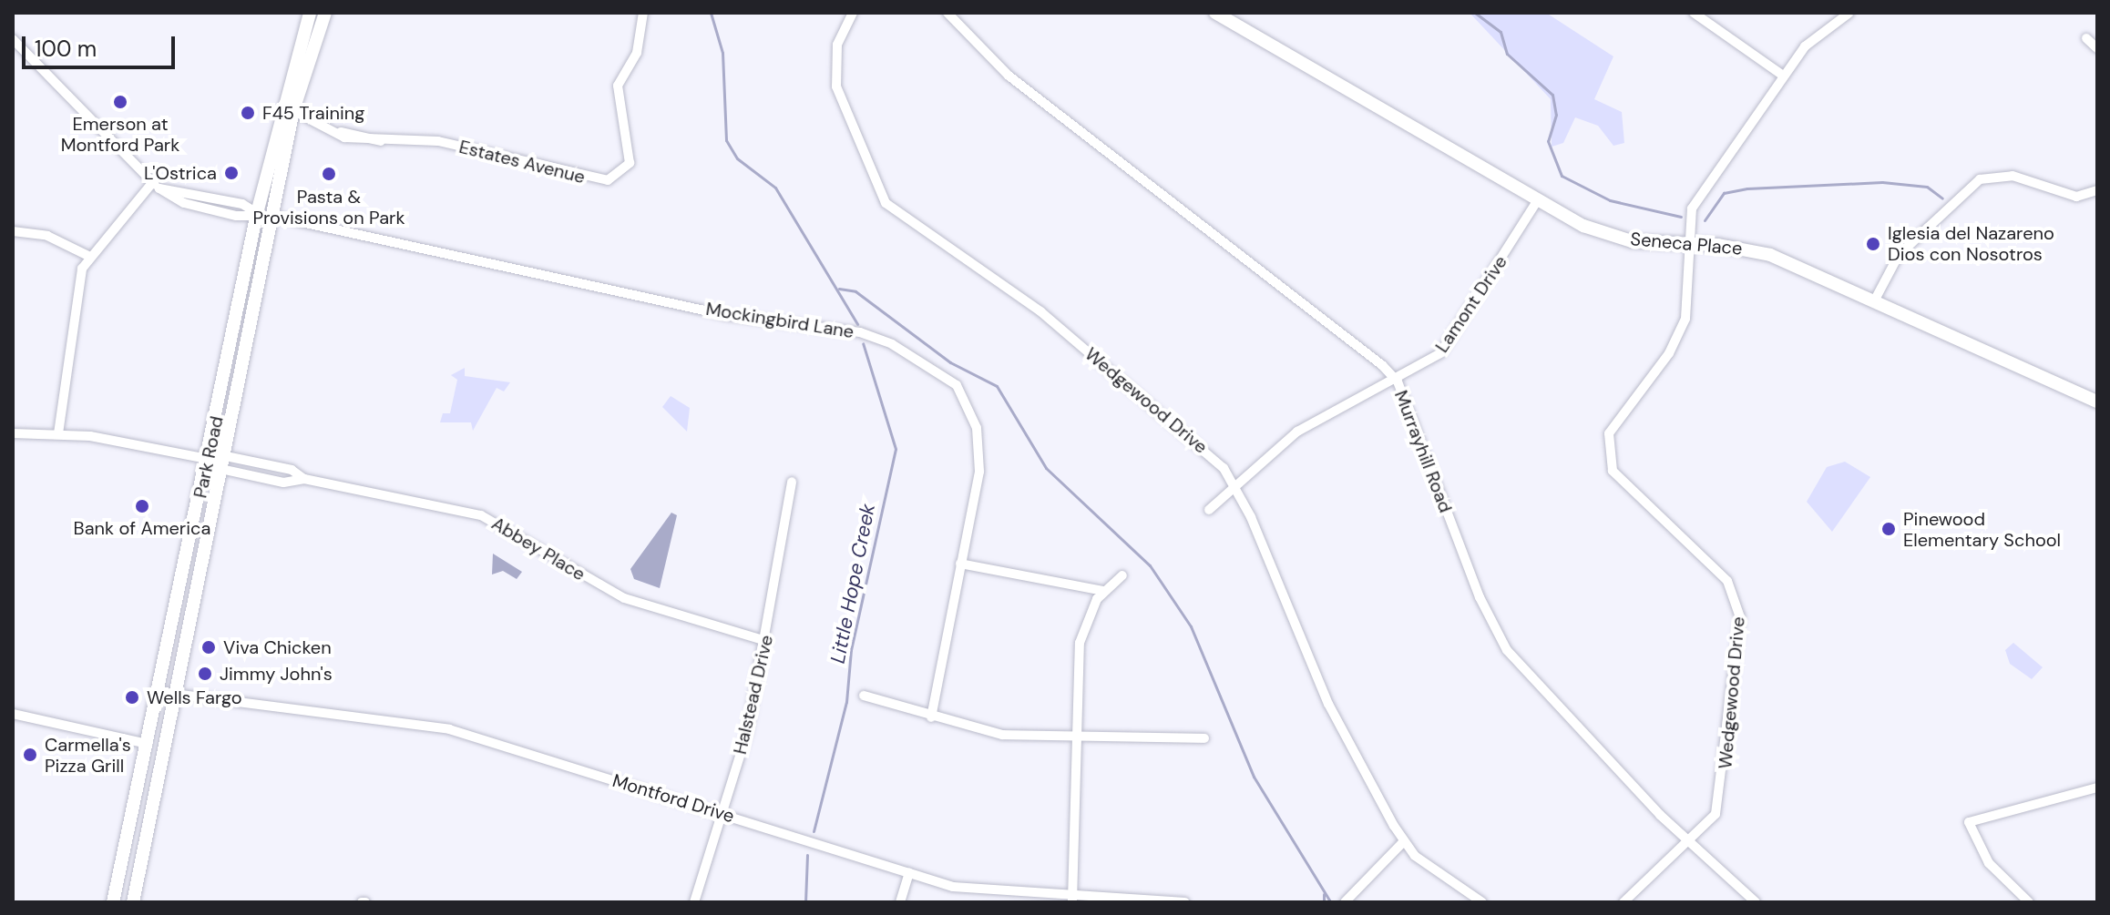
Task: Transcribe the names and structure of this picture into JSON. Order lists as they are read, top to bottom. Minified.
{"streets":{"main road":["Seneca Place","Park Road"],"street":["Estates Avenue","Lamont Drive","Mockingbird Lane","Wedgewood Drive","Murrayhill Road","Abbey Place","Halstead Drive","Montford Drive"]},"crossings":[["Estates Avenue","Park Road"],["Seneca Place","Lamont Drive"],["Seneca Place","Wedgewood Drive"],["Lamont Drive","Wedgewood Drive"],["Lamont Drive","Murrayhill Road"],["Mockingbird Lane","Park Road"],["Wedgewood Drive","Murrayhill Road"],["Park Road","Abbey Place"],["Park Road","Montford Drive"],["Abbey Place","Halstead Drive"],["Halstead Drive","Montford Drive"]],"water":["Little Hope Creek"],"places":["Emerson at Montford Park","F45 Training","L'Ostrica","Pasta & Provisions on Park","Iglesia del Nazareno Dios con Nosotros","Bank of America","Pinewood Elementary School","Viva Chicken","Jimmy John's","Wells Fargo","Carmella's Pizza Grill"],"scale_bar":"100 m"}
